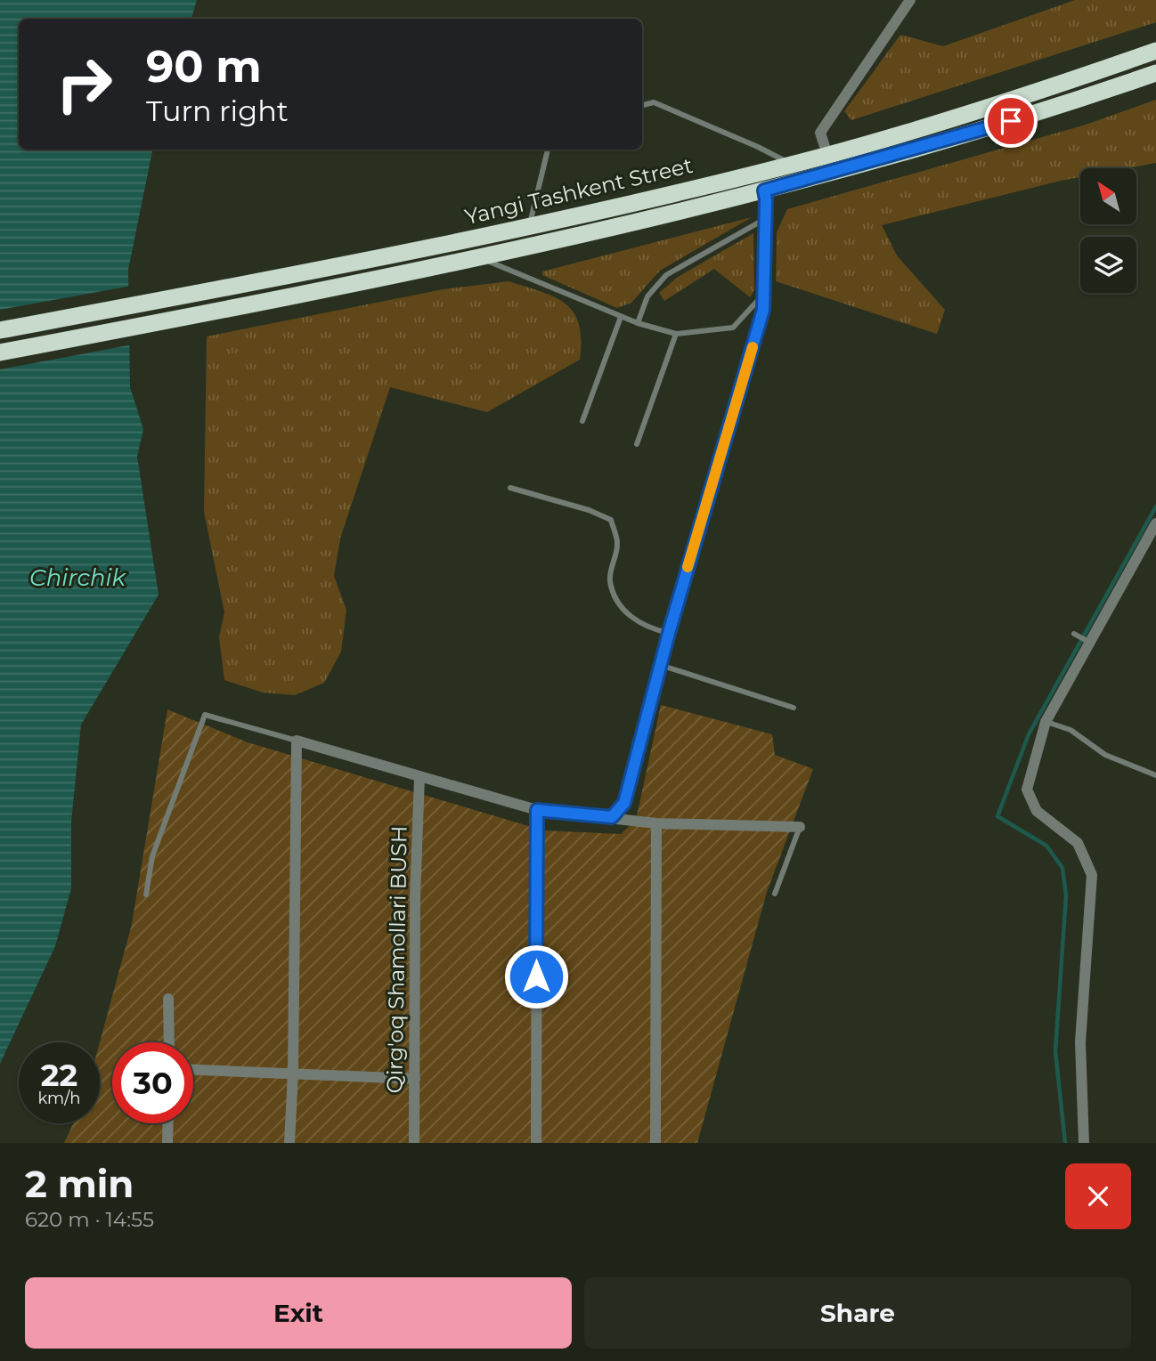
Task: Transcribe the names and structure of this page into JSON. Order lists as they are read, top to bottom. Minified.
{"streets":{"highway":["Yangi Tashkent Street"],"street":["Qirg'oq Shamollari BUSH"]},"water":["Chirchik"],"north":"top left","page":{"turn":["90 m","Turn right"],"speed":"22 km/h","limit":"30","heading":["2 min","620 m · 14:55"],"buttons":["Exit","Share"]}}
